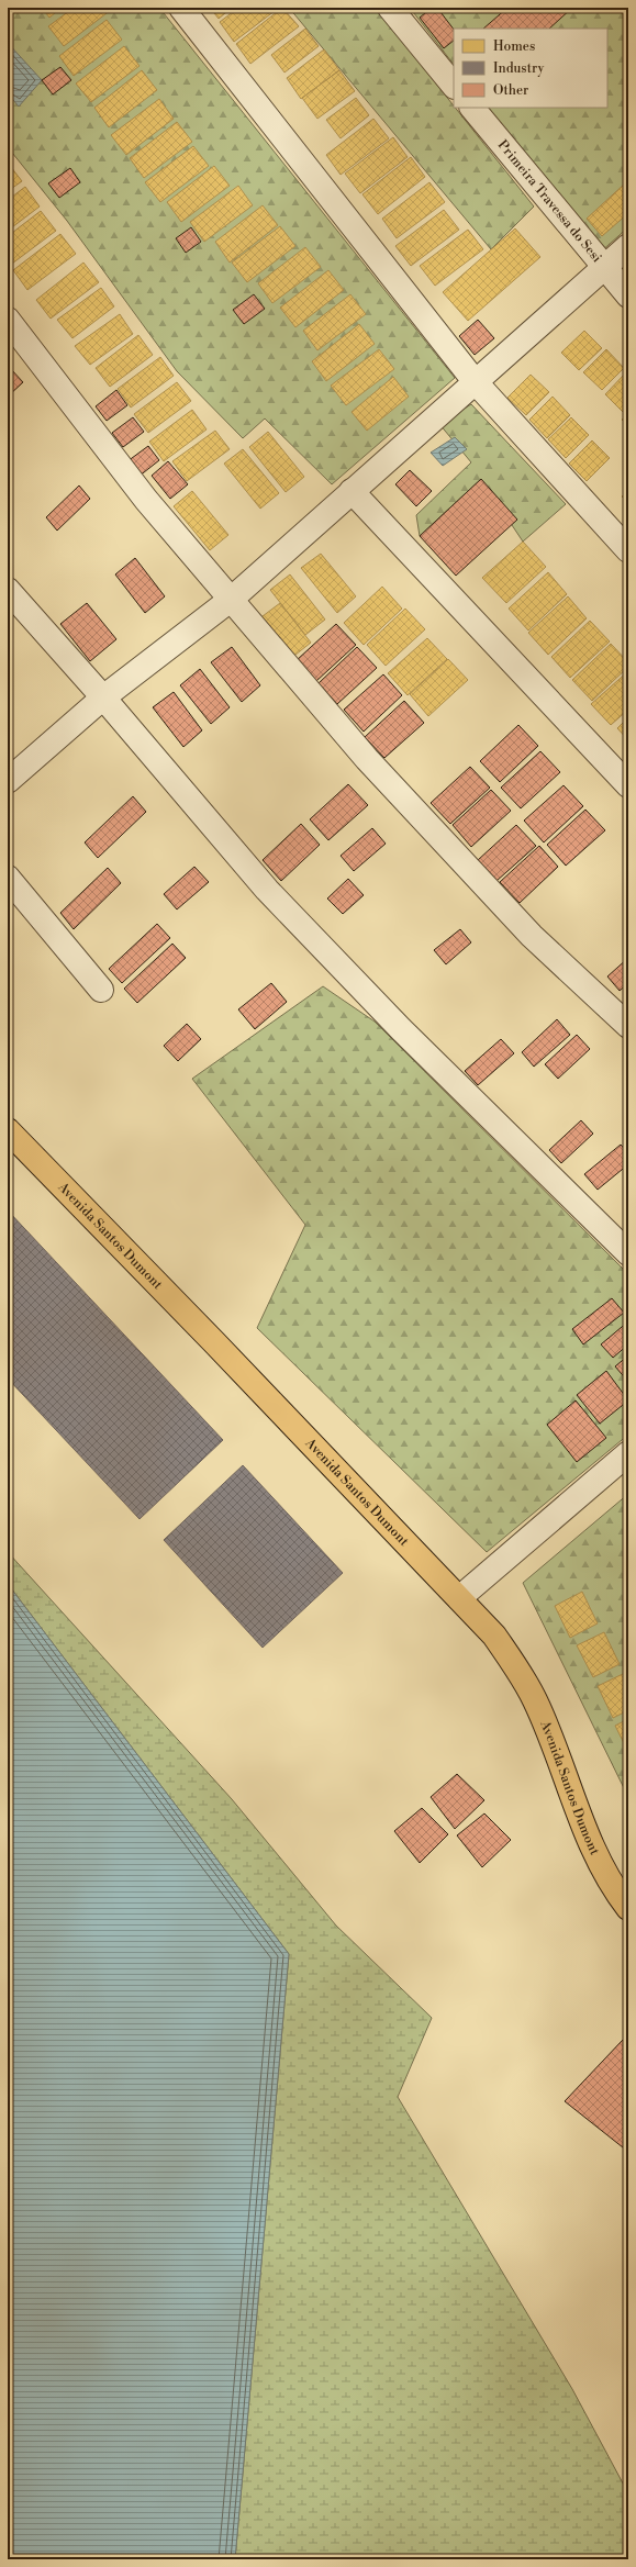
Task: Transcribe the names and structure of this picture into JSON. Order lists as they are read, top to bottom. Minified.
{"streets":{"main road":["Avenida Santos Dumont"],"street":["Primeira Travessa do Sesi"]},"legend":["Homes","Industry","Other"]}
